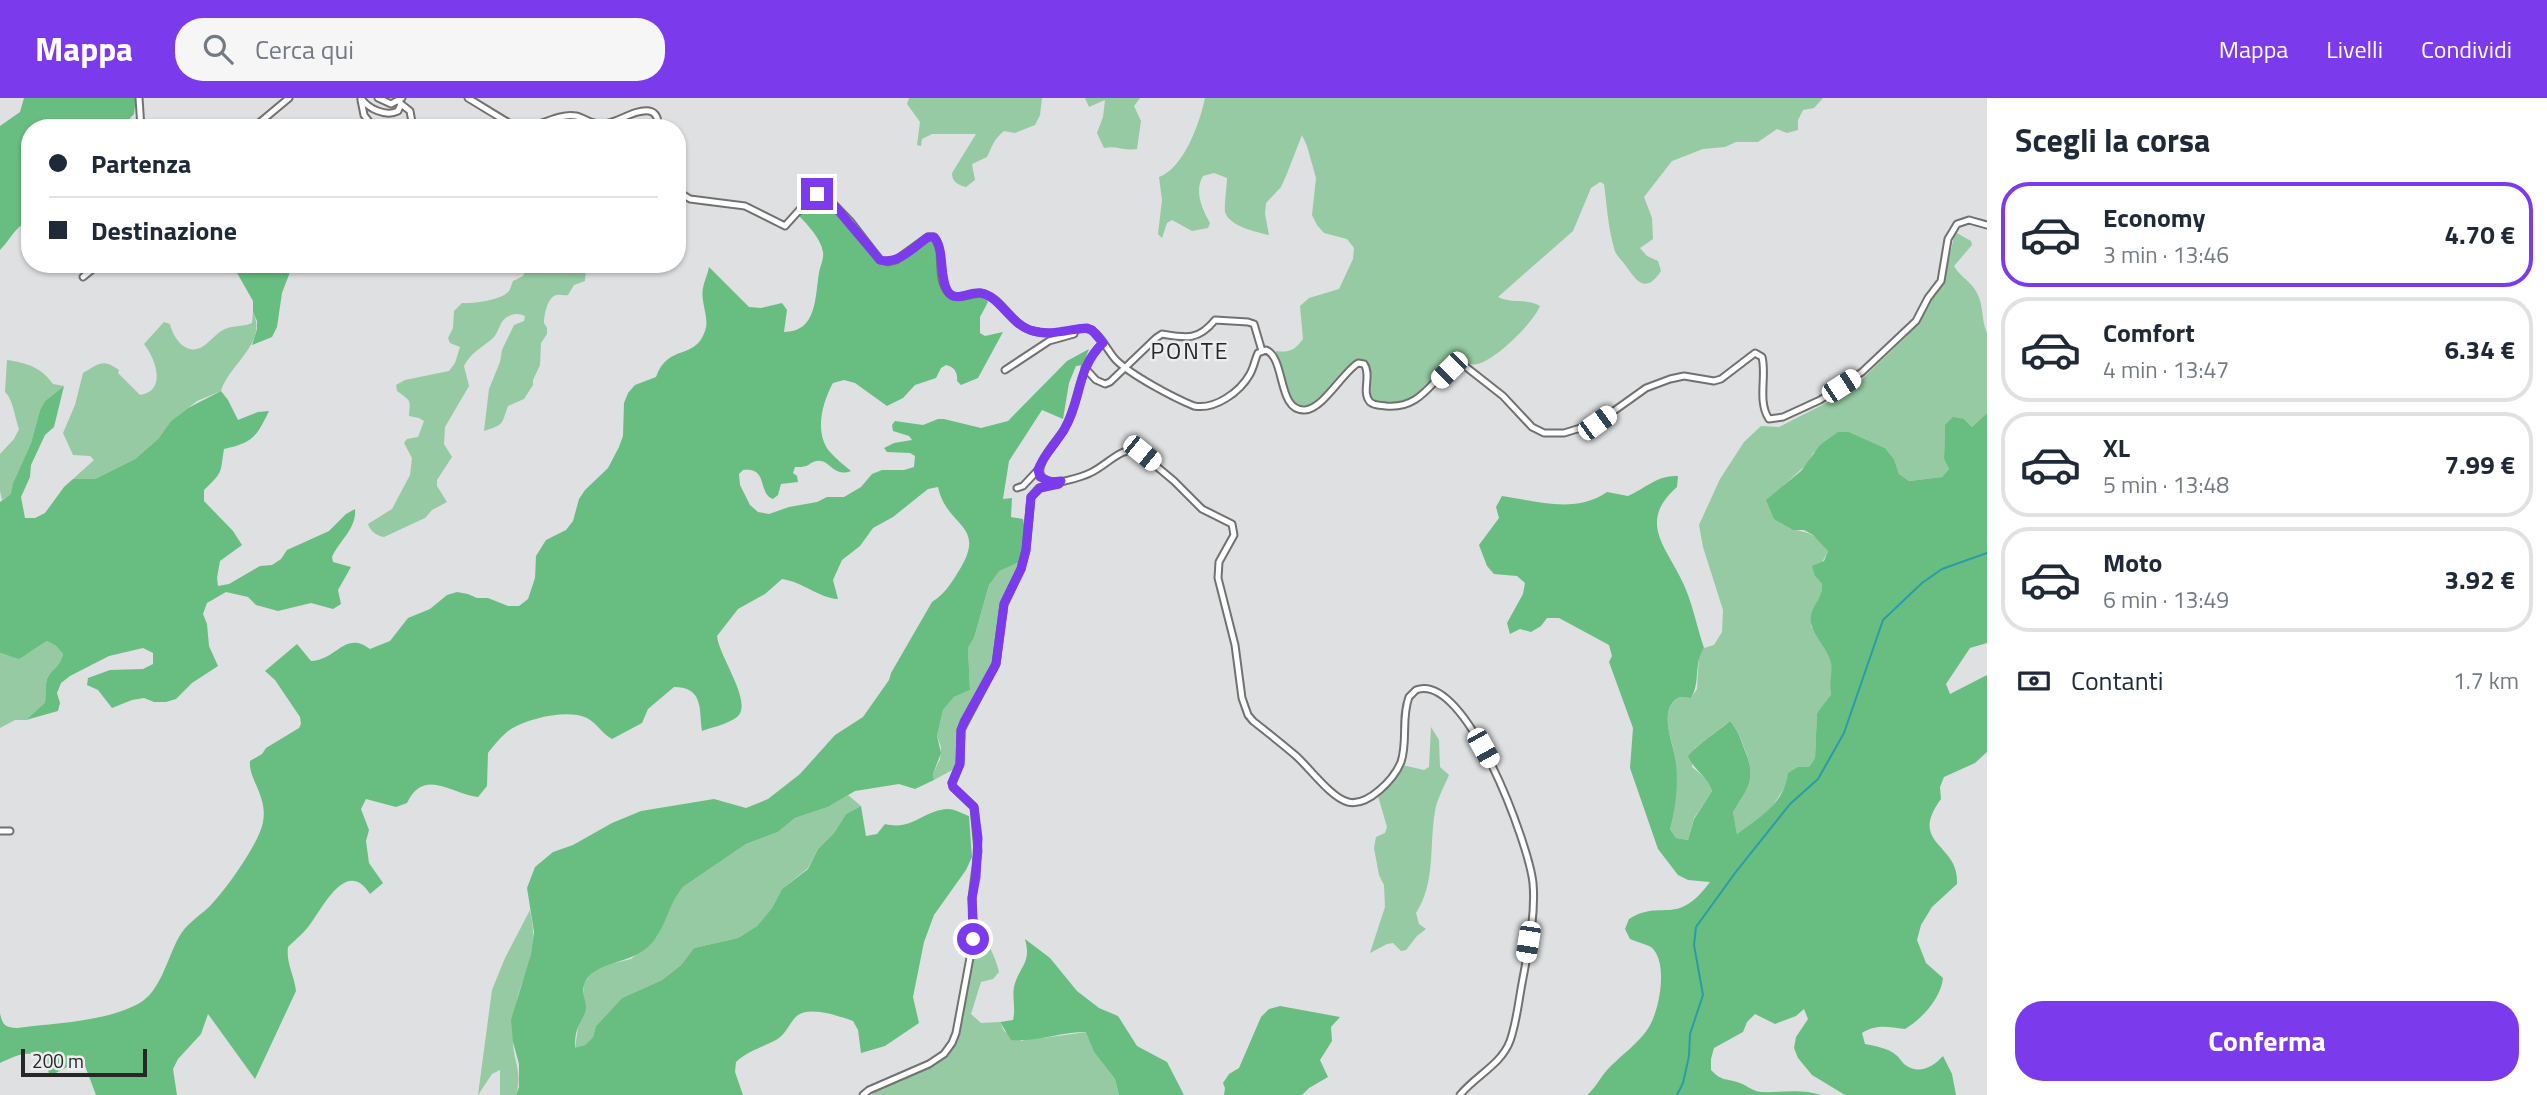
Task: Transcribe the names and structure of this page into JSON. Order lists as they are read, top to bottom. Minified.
{"districts":["PONTE"],"scale_bar":"200 m","page":{"header":"Mappa","search":"Cerca qui","nav":["Mappa","Livelli","Condividi"],"heading":"Scegli la corsa","banner":["Partenza","Destinazione"],"list":[{"name":"Economy","note":"3 min · 13:46","value":"4.70 €"},{"name":"Comfort","note":"4 min · 13:47","value":"6.34 €"},{"name":"XL","note":"5 min · 13:48","value":"7.99 €"},{"name":"Moto","note":"6 min · 13:49","value":"3.92 €"}],"pay":["Contanti","1.7 km"],"buttons":"Conferma","scale":"200 m"}}
